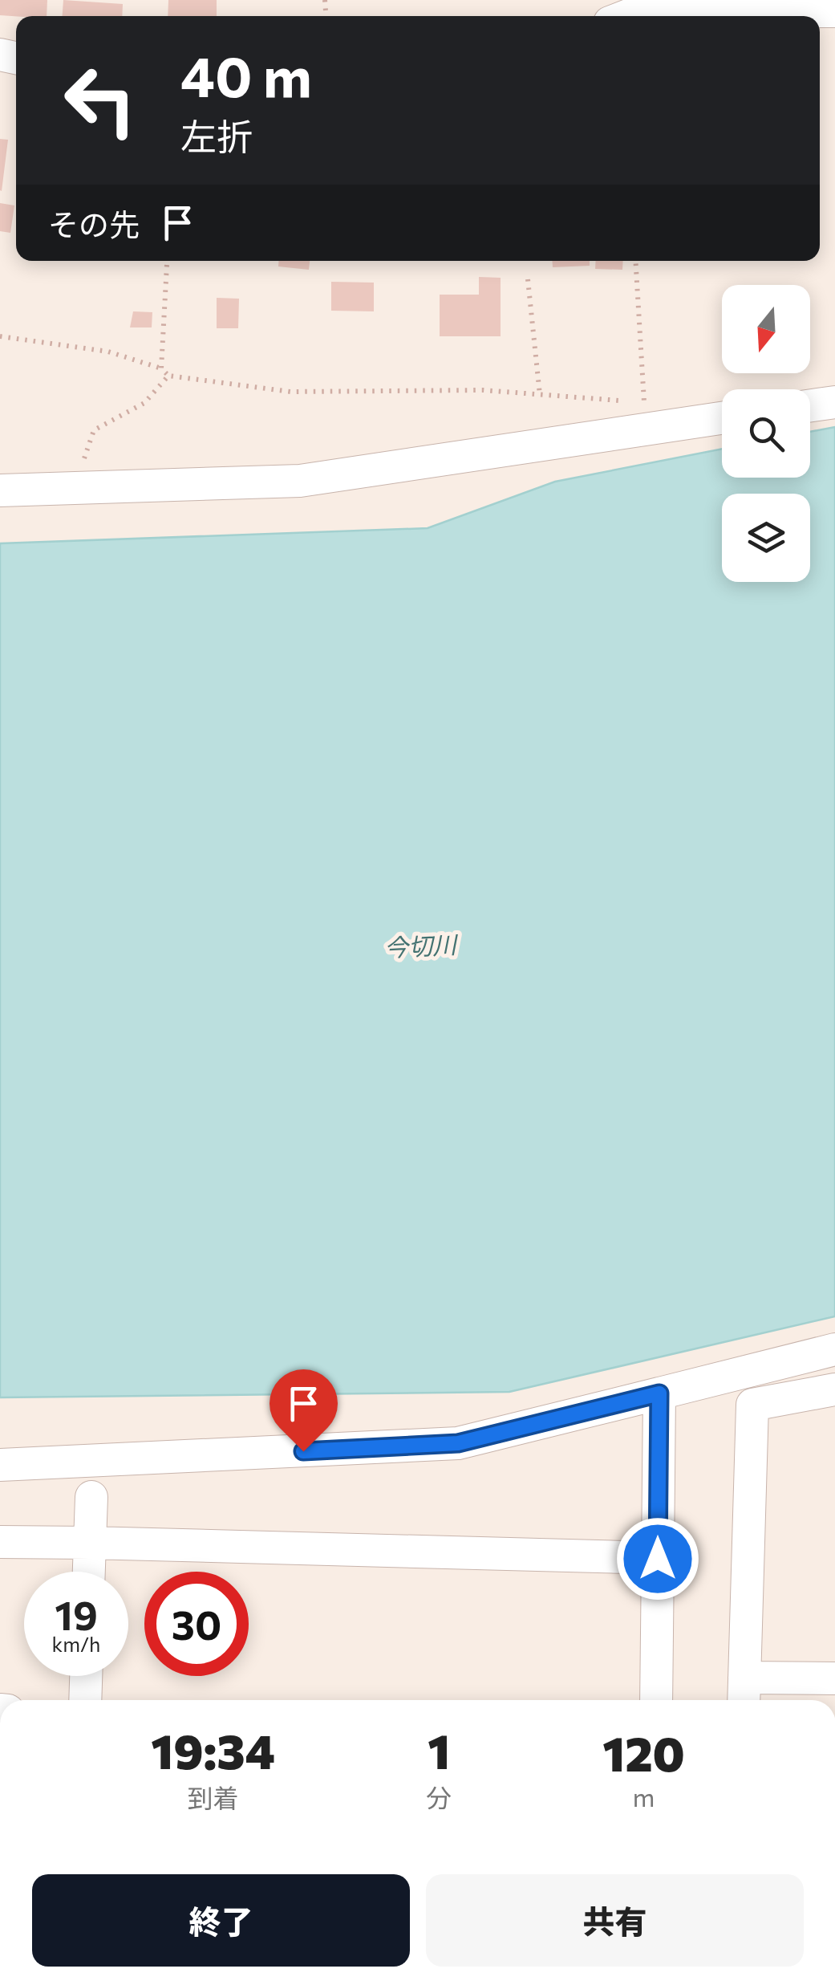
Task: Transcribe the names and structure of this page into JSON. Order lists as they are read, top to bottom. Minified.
{"water":["今切川"],"north":"bottom","page":{"turn":["40 m","左折"],"then":"その先","speed":"19 km/h","limit":"30","eta":["19:34","到着","1","分","120","m"],"buttons":["終了","共有"]}}
